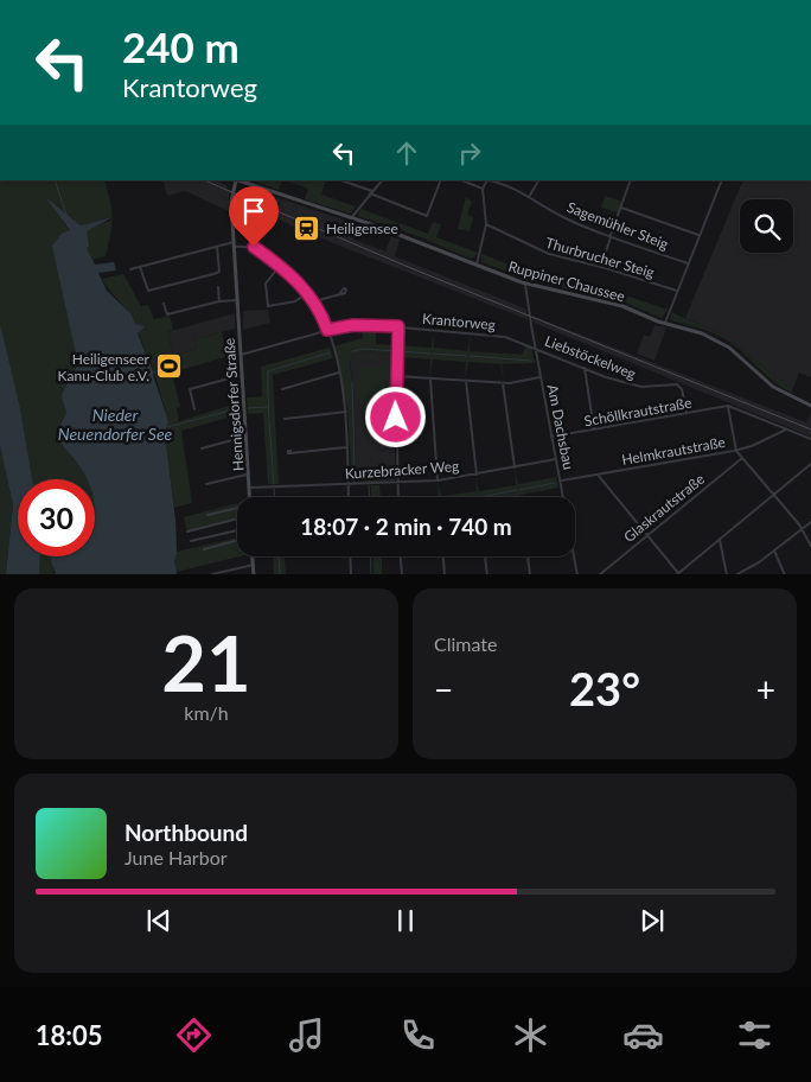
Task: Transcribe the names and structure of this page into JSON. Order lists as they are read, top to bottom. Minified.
{"streets":{"main road":["Ruppiner Chaussee","Hennigsdorfer Straße"],"street":["Sagemühler Steig","Thurbrucher Steig","Krantorweg","Liebstöckelweg","Schöllkrautstraße","Am Dachsbau","Helmkrautstraße","Kurzebracker Weg","Glaskrautstraße"]},"crossings":[["Ruppiner Chaussee","Hennigsdorfer Straße"],["Ruppiner Chaussee","Am Dachsbau"],["Krantorweg","Liebstöckelweg"],["Krantorweg","Hennigsdorfer Straße"],["Krantorweg","Am Dachsbau"],["Liebstöckelweg","Schöllkrautstraße"],["Liebstöckelweg","Am Dachsbau"],["Hennigsdorfer Straße","Kurzebracker Weg"],["Schöllkrautstraße","Am Dachsbau"],["Am Dachsbau","Helmkrautstraße"],["Am Dachsbau","Kurzebracker Weg"]],"water":["Nieder Neuendorfer See"],"places":{"station":["Heiligensee"],"sports":["Heiligenseer Kanu-Club e.V."]},"page":{"turn":["240 m","Krantorweg"],"limit":"30","trip":"18:07 · 2 min · 740 m","tile":[["21","km/h"],"Climate"],"heat":["−","23°","+"],"song":["Northbound","June Harbor"],"tabs":"18:05"}}
